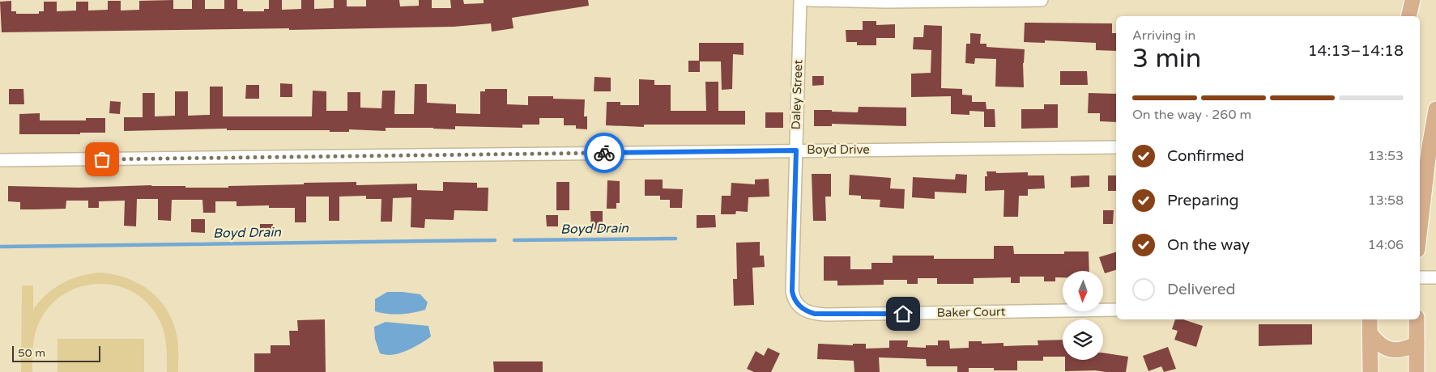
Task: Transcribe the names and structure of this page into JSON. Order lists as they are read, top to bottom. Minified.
{"streets":{"street":["Daley Street","Boyd Drive","Baker Court"]},"crossings":[["Daley Street","Boyd Drive"],["Daley Street","Baker Court"]],"water":["Boyd Drain"],"scale_bar":"50 m","north":"bottom","page":{"heading":["3 min","Arriving in","14:13–14:18"],"bar":"On the way · 260 m","list":[["Confirmed","13:53"],["Preparing","13:58"],["On the way","14:06"],"Delivered"],"scale":"50 m"}}
